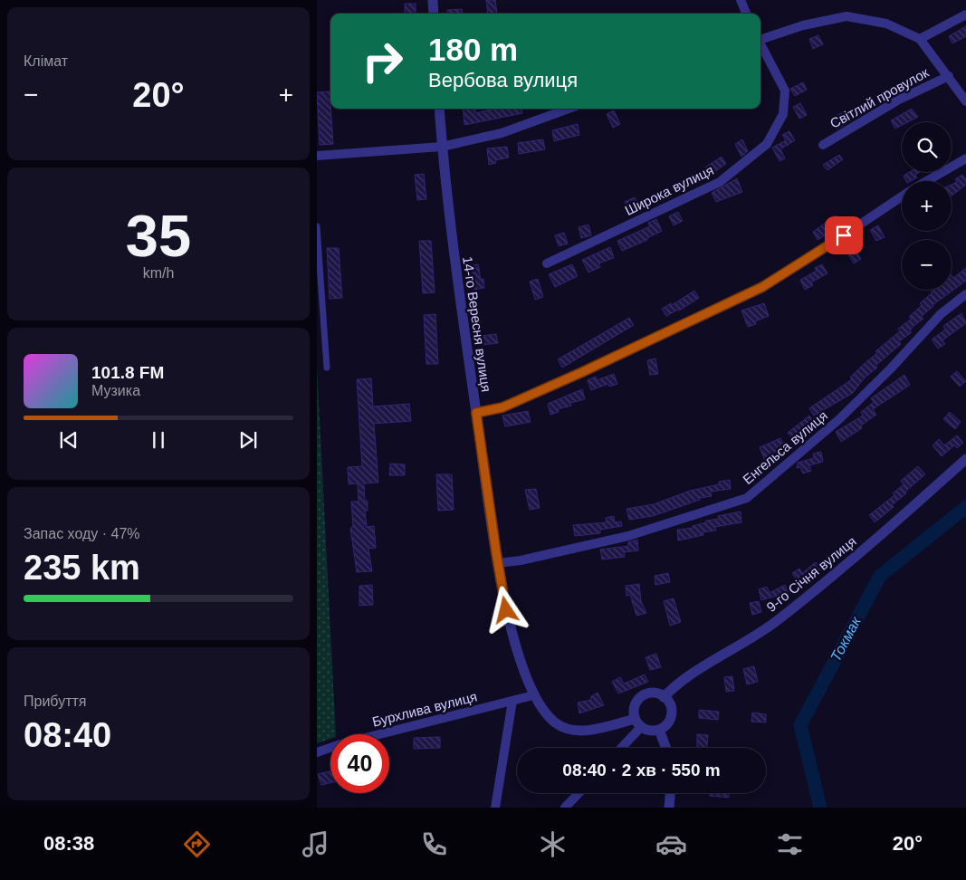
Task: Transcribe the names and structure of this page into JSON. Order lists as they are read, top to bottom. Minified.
{"streets":{"street":["Світлий провулок","Широка вулиця","14-го Вересня вулиця","Енгельса вулиця","9-го Січня вулиця","Бурхлива вулиця"]},"crossings":[["14-го Вересня вулиця","Енгельса вулиця"],["14-го Вересня вулиця","9-го Січня вулиця"],["14-го Вересня вулиця","Бурхлива вулиця"]],"water":["Токмак"],"page":{"tile":["Клімат",["35","km/h"],["Запас ходу · 47%","235 km"],["Прибуття","08:40"]],"turn":["180 m","Вербова вулиця"],"heat":["−","20°","+"],"map_buttons":["+","−"],"song":["101.8 FM","Музика"],"limit":"40","trip":"08:40 · 2 хв · 550 m","tabs":["08:38","20°"]}}
